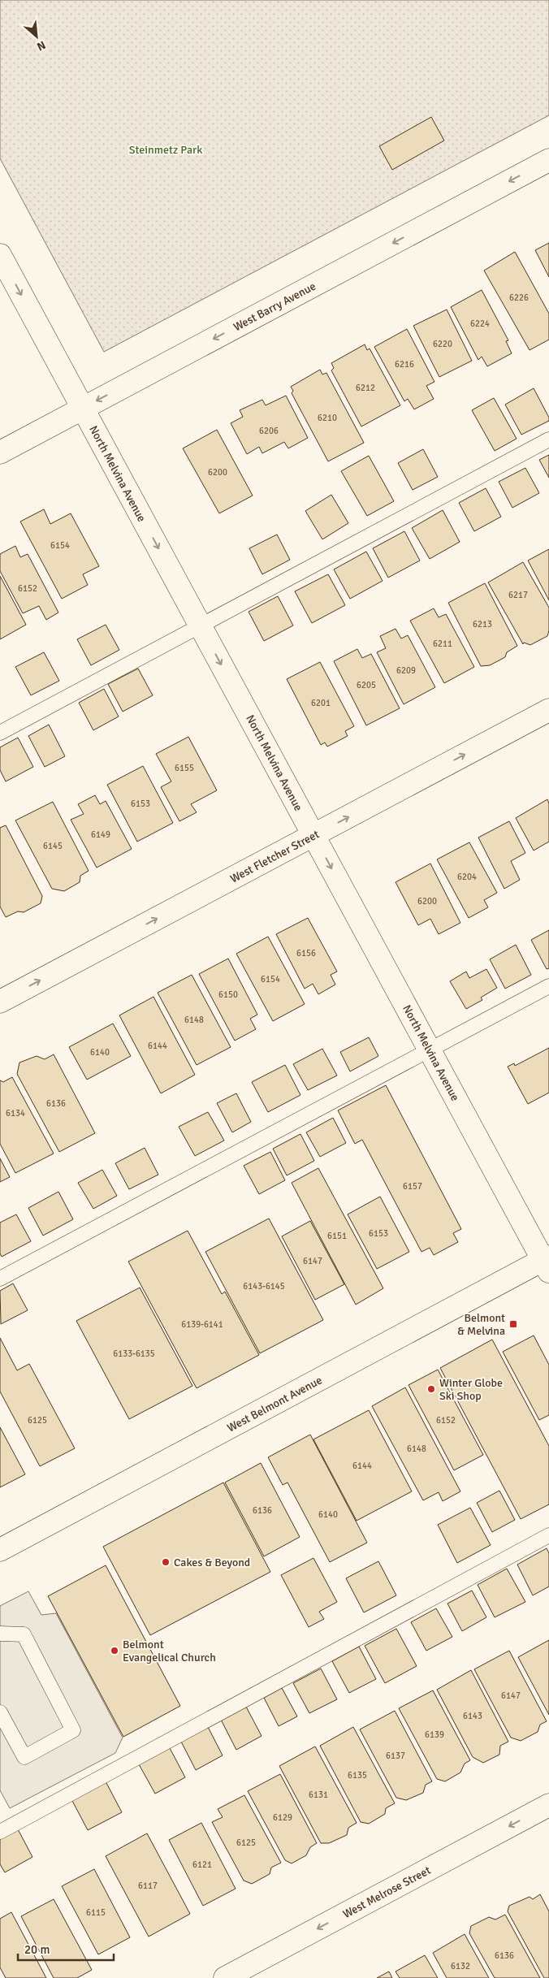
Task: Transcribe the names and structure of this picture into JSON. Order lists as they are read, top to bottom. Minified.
{"streets":{"street":["West Barry Avenue","North Melvina Avenue","West Fletcher Street","West Belmont Avenue","West Melrose Street"]},"crossings":[["West Barry Avenue","North Melvina Avenue"],["North Melvina Avenue","West Fletcher Street"],["North Melvina Avenue","West Belmont Avenue"]],"one_way":["West Barry Avenue","North Melvina Avenue","West Fletcher Street","West Melrose Street"],"parks":["Steinmetz Park"],"places":{"transit":["Belmont & Melvina"],"other":["Winter Globe Ski Shop","Cakes & Beyond","Belmont Evangelical Church"]},"house_numbers":["6226","6224","6220","6216","6212","6210","6206","6200","6154","6152","6217","6213","6211","6209","6205","6201","6155","6153","6149","6145","6204","6200","6156","6154","6150","6148","6144","6140","6136","6134","6157","6153","6151","6147","6143-6145","6139-6141","6133-6135","6125","6152","6148","6144","6136","6140","6147","6143","6139","6137","6135","6131","6129","6125","6121","6117","6115","6136","6132"],"scale_bar":"20 m","north":"bottom right"}
